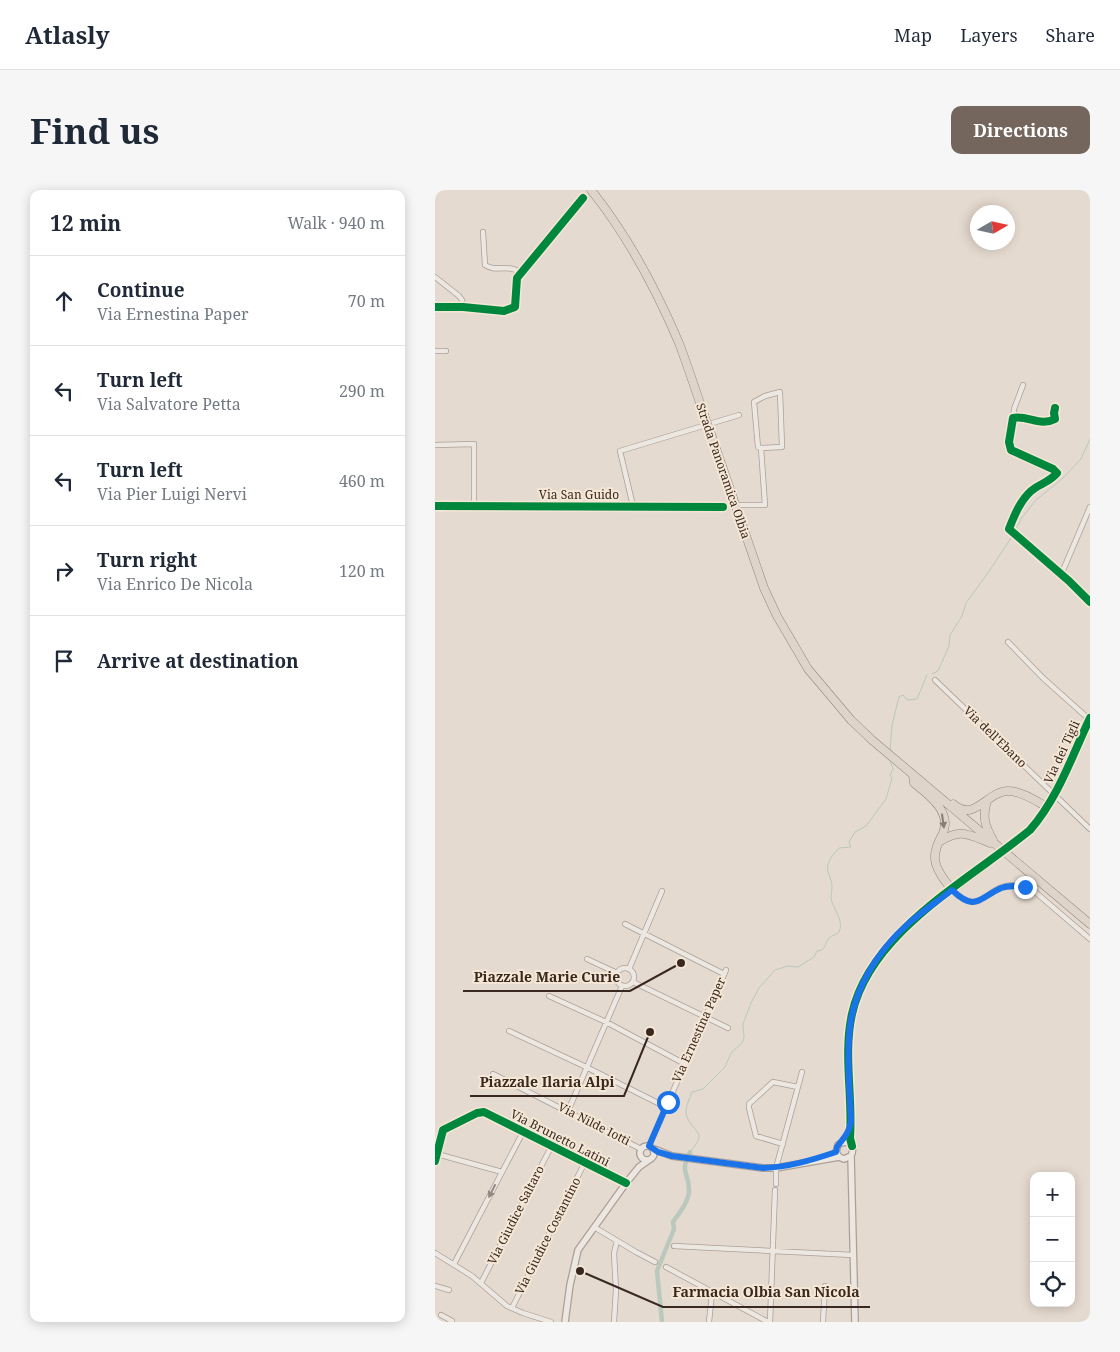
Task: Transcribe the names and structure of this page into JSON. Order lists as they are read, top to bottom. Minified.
{"streets":{"highway":["Strada Panoramica Olbia"],"street":["Via San Guido","Via dell'Ebano","Via dei Tigli","Via Ernestina Paper","Via Nilde Iotti","Via Brunetto Latini","Via Giudice Saltaro","Via Giudice Costantino"]},"crossings":[["Via dell'Ebano","Via dei Tigli"],["Via Ernestina Paper","Via Nilde Iotti"],["Via Brunetto Latini","Via Giudice Saltaro"],["Via Brunetto Latini","Via Giudice Costantino"]],"places":["Piazzale Marie Curie","Piazzale Ilaria Alpi","Farmacia Olbia San Nicola"],"north":"right","page":{"header":"Atlasly","nav":["Map","Layers","Share"],"buttons":"Directions","title":"Find us","heading":["12 min","Walk · 940 m"],"list":[["Continue","Via Ernestina Paper","70 m"],["Turn left","Via Salvatore Petta","290 m"],["Turn left","Via Pier Luigi Nervi","460 m"],["Turn right","Via Enrico De Nicola","120 m"],"Arrive at destination"],"map_buttons":["+","−"]}}
